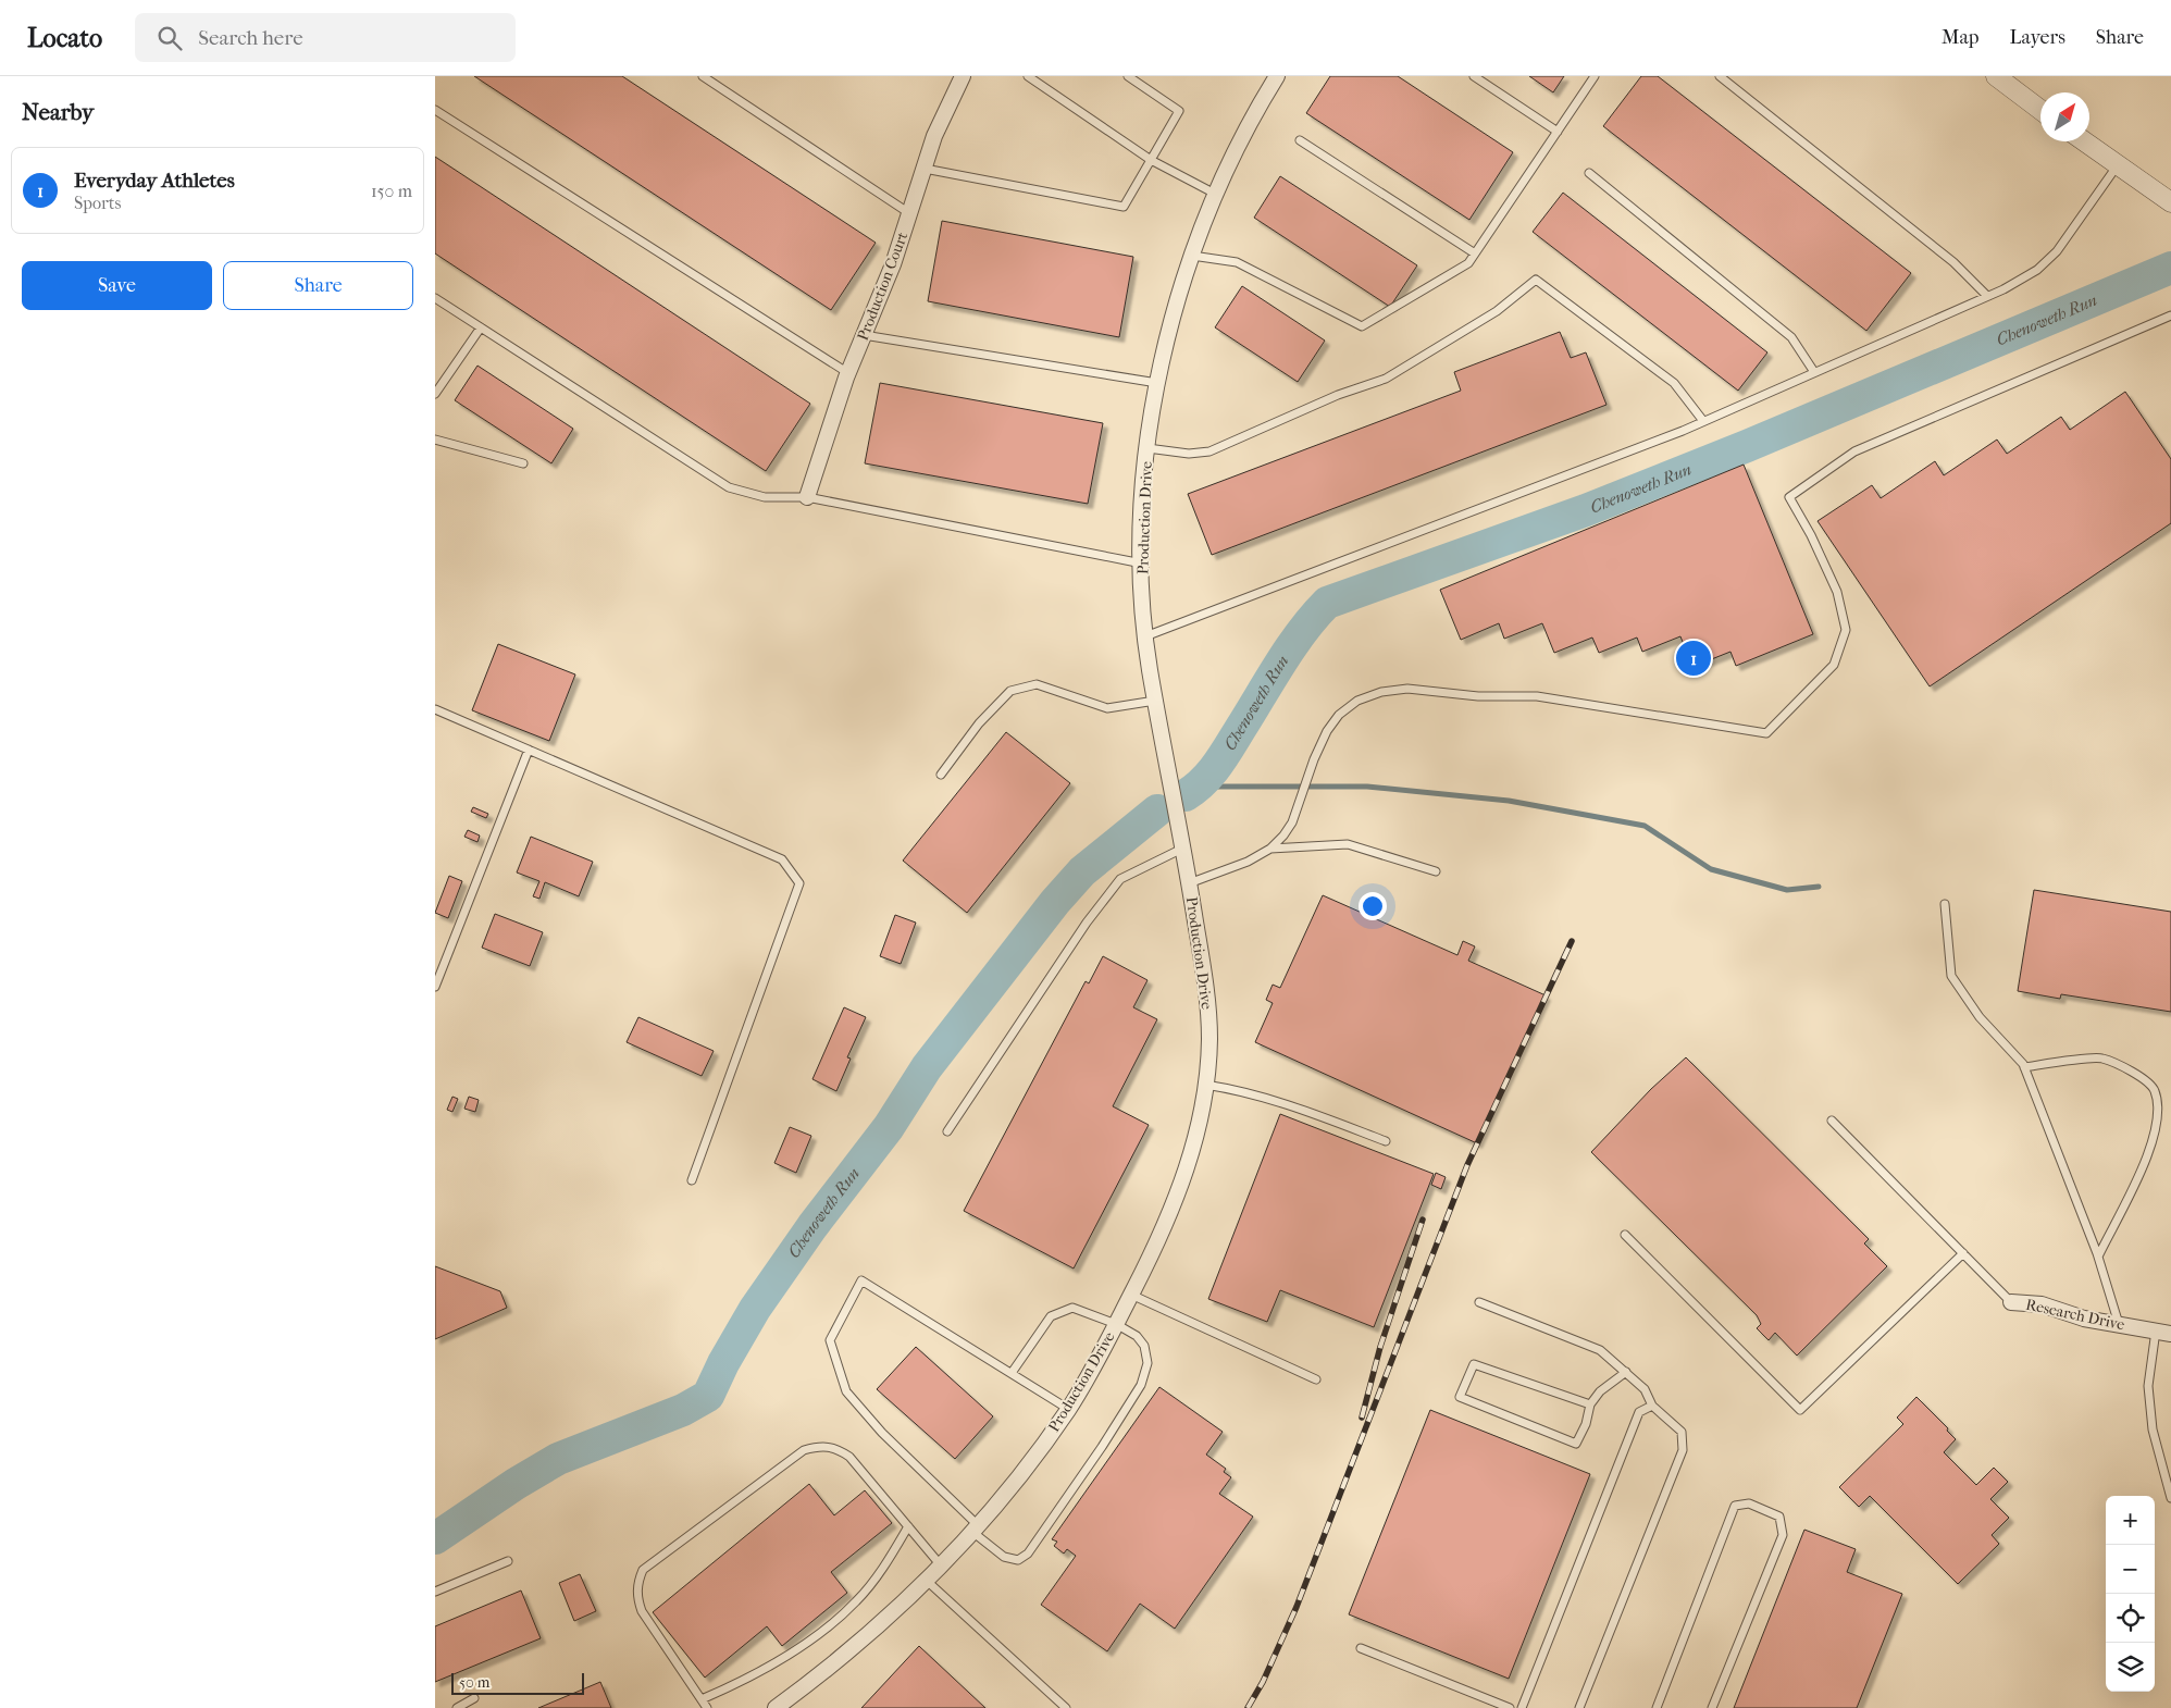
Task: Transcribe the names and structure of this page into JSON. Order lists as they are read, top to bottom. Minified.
{"streets":{"street":["Production Court","Production Drive","Research Drive"]},"water":["Chenoweth Run"],"scale_bar":"50 m","north":"top right","page":{"header":"Locato","search":"Search here","nav":["Map","Layers","Share"],"heading":"Nearby","list":[{"mark":"1","name":"Everyday Athletes","note":"Sports","value":"150 m"}],"buttons":["Save","Share"],"pins":"1","map_buttons":["+","−"],"scale":"50 m"}}
